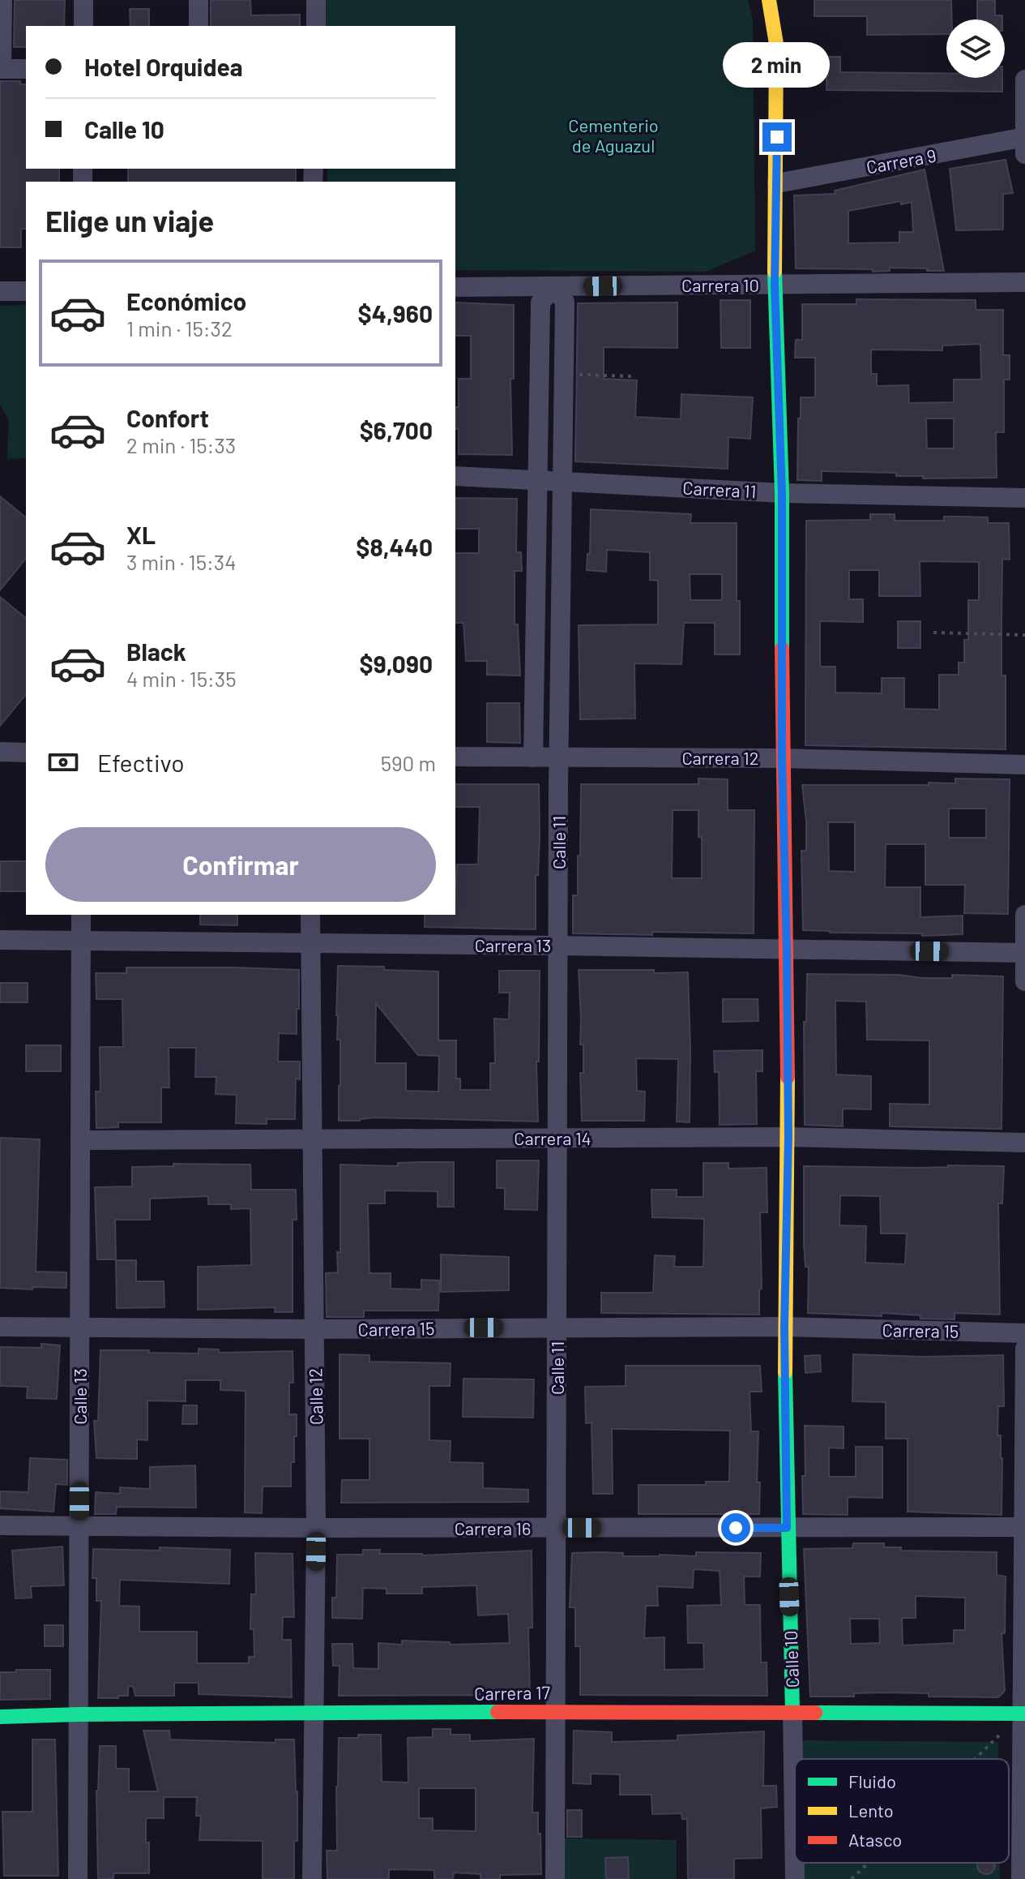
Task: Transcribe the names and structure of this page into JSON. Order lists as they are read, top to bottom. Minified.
{"streets":{"street":["Carrera 9","Carrera 10","Carrera 11","Carrera 12","Calle 11","Carrera 13","Carrera 14","Carrera 15","Calle 13","Calle 12","Carrera 16","Calle 10","Carrera 17"]},"crossings":[["Carrera 9","Calle 10"],["Carrera 10","Calle 11"],["Carrera 10","Calle 10"],["Carrera 11","Calle 11"],["Carrera 11","Calle 10"],["Carrera 12","Calle 11"],["Carrera 12","Calle 10"],["Calle 11","Carrera 13"],["Calle 11","Carrera 14"],["Calle 11","Carrera 15"],["Calle 11","Carrera 16"],["Calle 11","Carrera 17"],["Carrera 13","Calle 13"],["Carrera 13","Calle 12"],["Carrera 13","Calle 10"],["Carrera 14","Calle 13"],["Carrera 14","Calle 12"],["Carrera 14","Calle 10"],["Carrera 15","Calle 13"],["Carrera 15","Calle 12"],["Carrera 15","Calle 10"],["Calle 13","Carrera 16"],["Calle 13","Carrera 17"],["Calle 12","Carrera 16"],["Calle 12","Carrera 17"],["Carrera 16","Calle 10"],["Calle 10","Carrera 17"]],"parks":["Cementerio de Aguazul"],"legend":["Fluido","Lento","Atasco"],"page":{"banner":["Hotel Orquidea","Calle 10"],"bubble":"2 min","heading":"Elige un viaje","list":[{"name":"Económico","note":"1 min · 15:32","value":"$4,960"},{"name":"Confort","note":"2 min · 15:33","value":"$6,700"},{"name":"XL","note":"3 min · 15:34","value":"$8,440"},{"name":"Black","note":"4 min · 15:35","value":"$9,090"}],"pay":["Efectivo","590 m"],"buttons":"Confirmar"}}
